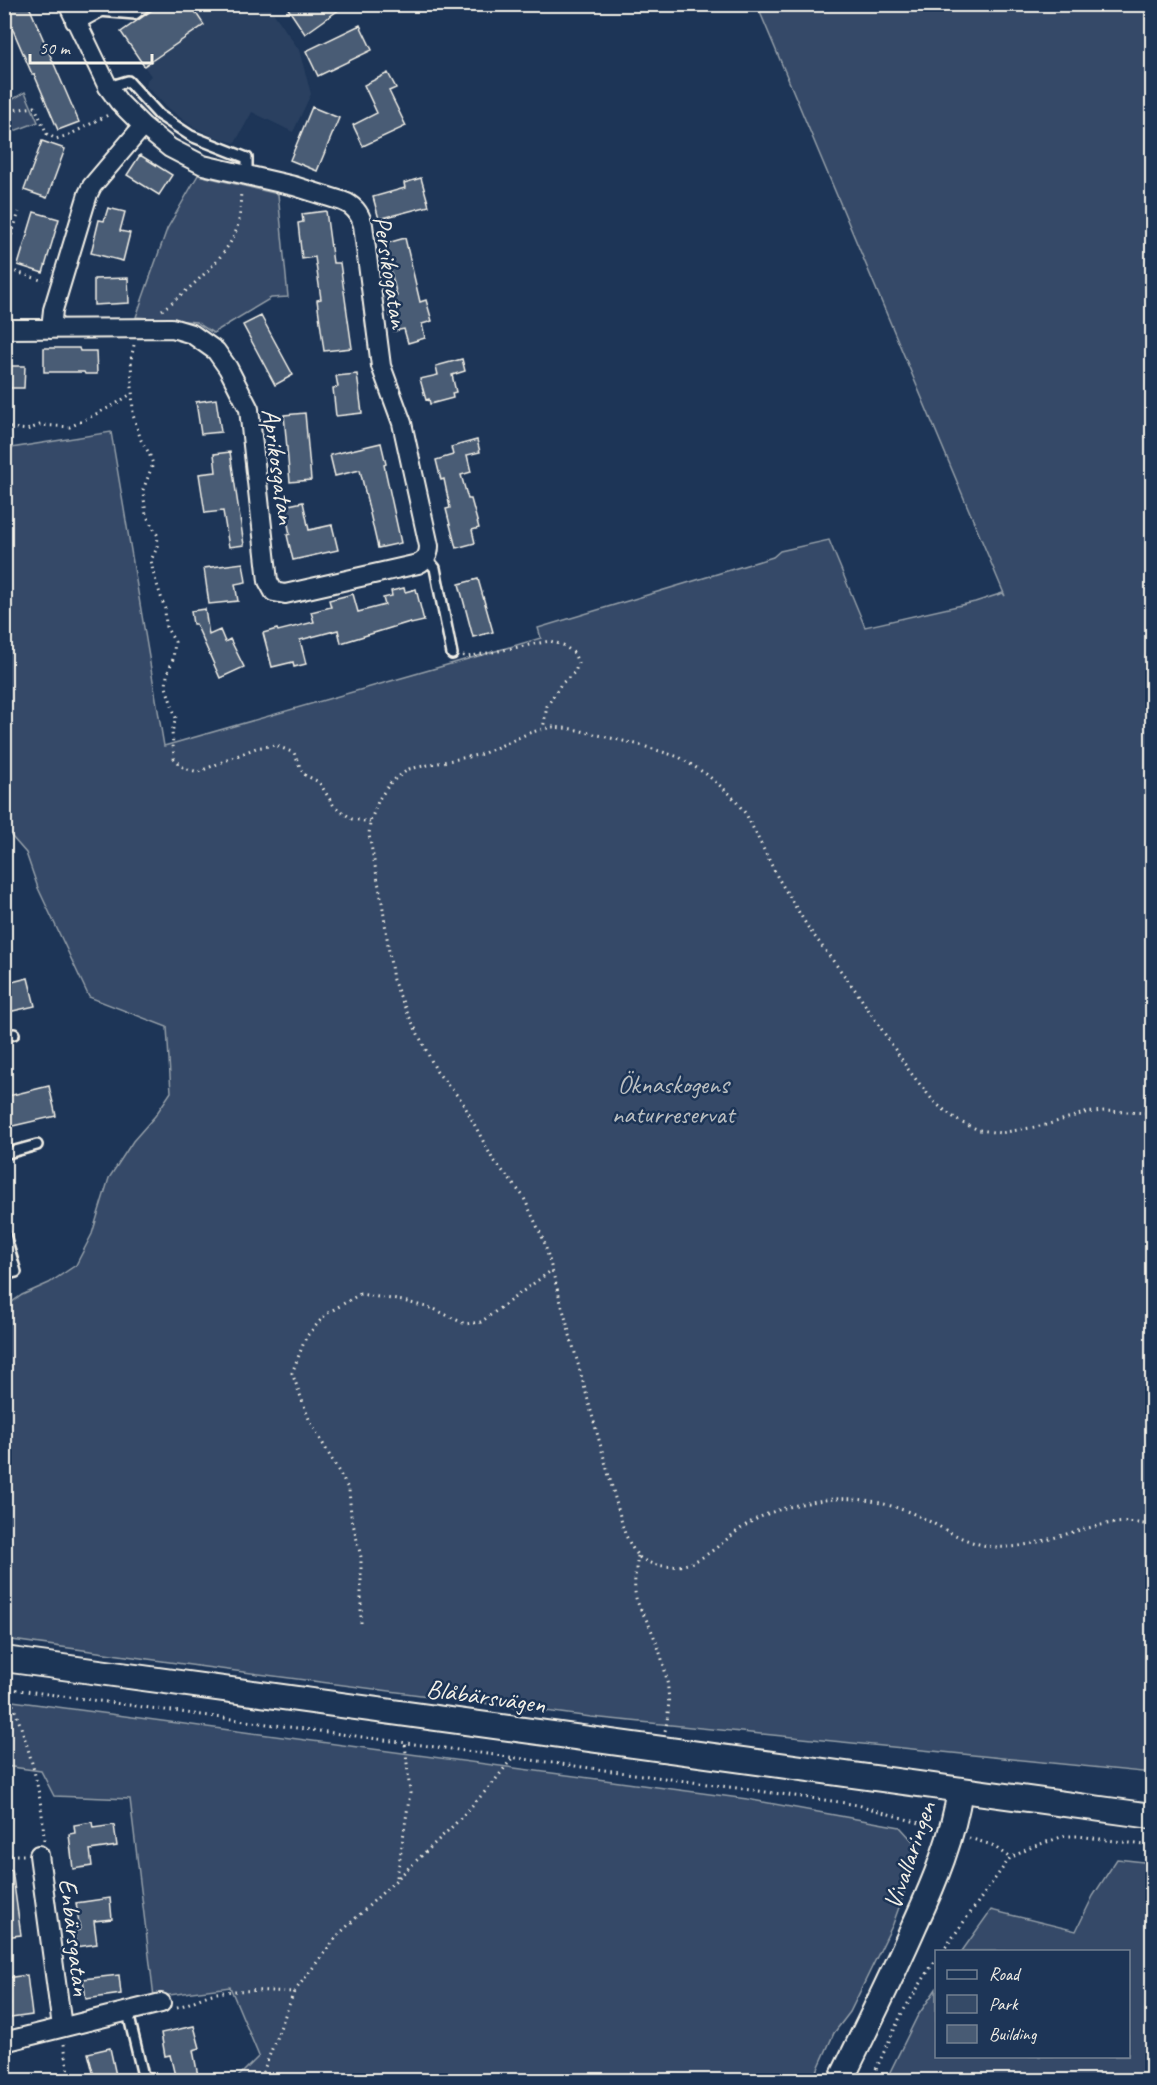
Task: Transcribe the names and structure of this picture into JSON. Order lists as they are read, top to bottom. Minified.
{"streets":{"street":["Persikogatan","Aprikosgatan","Blåbärsvägen","Vivallaringen","Enbärsgatan"]},"crossings":[["Persikogatan","Aprikosgatan"],["Blåbärsvägen","Vivallaringen"]],"parks":["Öknaskogens naturreservat"],"legend":["Road","Park","Building"],"scale_bar":"50 m"}
